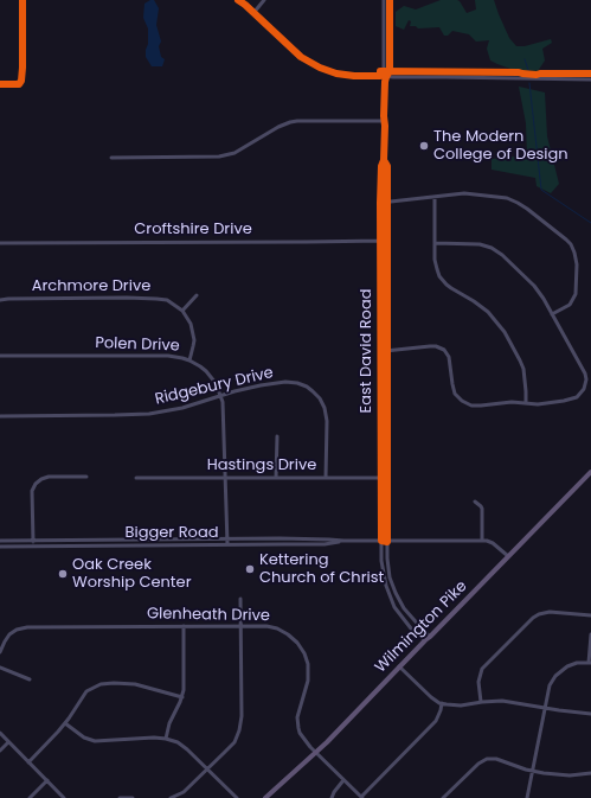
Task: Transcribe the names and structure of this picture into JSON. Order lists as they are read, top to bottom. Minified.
{"streets":{"main road":["Wilmington Pike"],"street":["Croftshire Drive","Archmore Drive","Polen Drive","East David Road","Ridgebury Drive","Hastings Drive","Bigger Road","Glenheath Drive"]},"crossings":[["Croftshire Drive","East David Road"],["Polen Drive","Ridgebury Drive"],["Polen Drive","Hastings Drive"],["Polen Drive","Bigger Road"],["East David Road","Hastings Drive"],["East David Road","Bigger Road"],["East David Road","Wilmington Pike"],["Ridgebury Drive","Hastings Drive"],["Bigger Road","Wilmington Pike"],["Glenheath Drive","Wilmington Pike"]],"places":["The Modern College of Design","Kettering Church of Christ","Oak Creek Worship Center"]}
